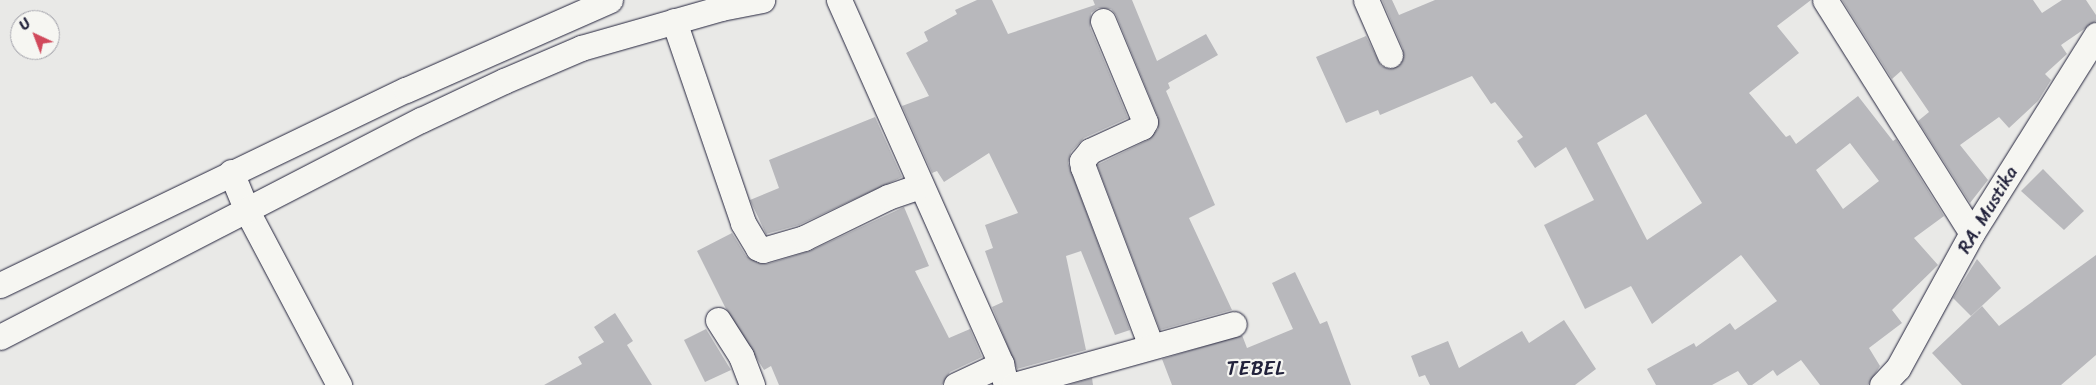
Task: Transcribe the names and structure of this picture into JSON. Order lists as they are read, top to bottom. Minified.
{"streets":{"street":["RA. Mustika"]},"districts":["TEBEL"],"north":"top left"}
